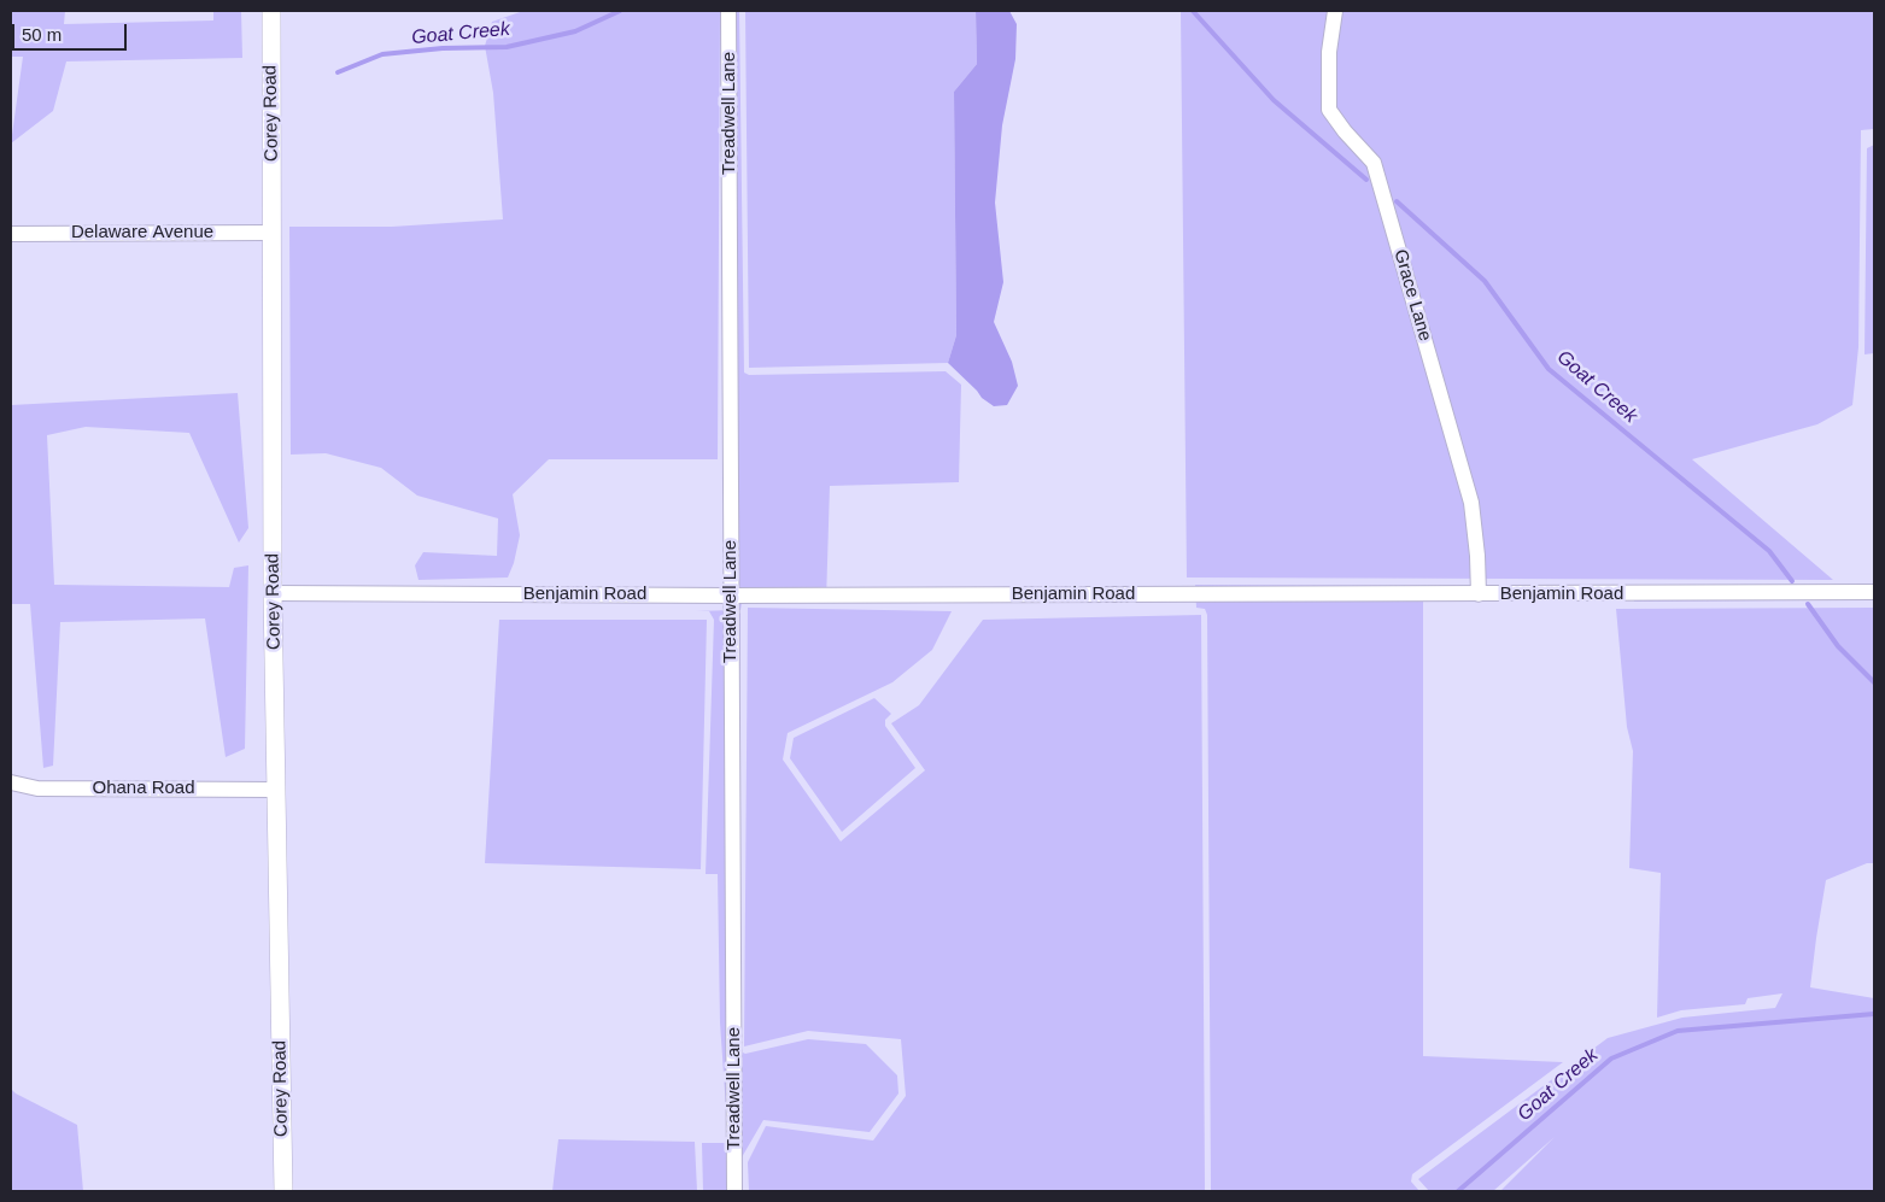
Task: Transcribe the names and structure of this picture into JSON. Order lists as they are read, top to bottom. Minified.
{"streets":{"street":["Corey Road","Treadwell Lane","Delaware Avenue","Grace Lane","Benjamin Road","Ohana Road"]},"crossings":[["Corey Road","Delaware Avenue"],["Corey Road","Benjamin Road"],["Corey Road","Ohana Road"],["Treadwell Lane","Benjamin Road"],["Grace Lane","Benjamin Road"]],"water":["Goat Creek"],"scale_bar":"50 m"}
